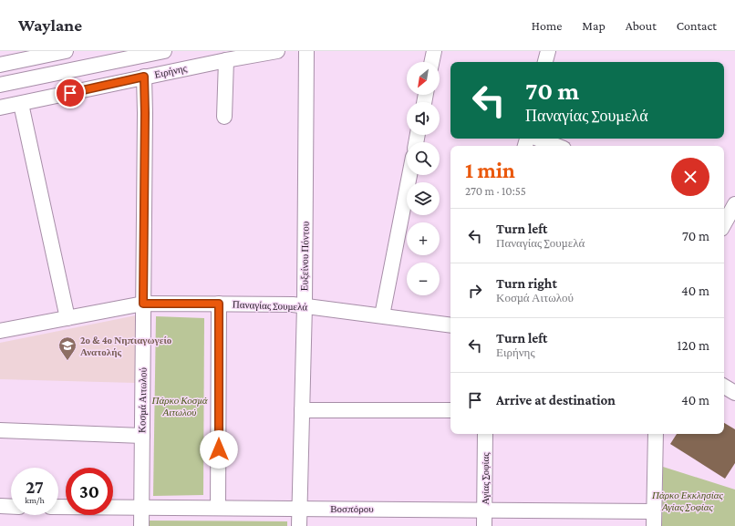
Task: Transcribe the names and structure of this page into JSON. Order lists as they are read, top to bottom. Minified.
{"streets":{"street":["Ειρήνης","Ευξείνου Πόντου","Παναγίας Σουμελά","Κοσμά Αιτωλού","Αγίας Σοφίας","Βοσπόρου"]},"crossings":[["Ειρήνης","Κοσμά Αιτωλού"],["Ευξείνου Πόντου","Παναγίας Σουμελά"],["Ευξείνου Πόντου","Βοσπόρου"],["Παναγίας Σουμελά","Κοσμά Αιτωλού"],["Κοσμά Αιτωλού","Βοσπόρου"],["Αγίας Σοφίας","Βοσπόρου"]],"parks":["Πάρκο Κοσμά Αιτωλού","Πάρκο Εκκλησίας Αγίας Σοφίας"],"places":{"school or university":["2ο & 4ο Νηπιαγωγείο Ανατολής"]},"north":"bottom left","page":{"header":"Waylane","nav":["Home","Map","About","Contact"],"map_buttons":["+","−"],"turn":["70 m","Παναγίας Σουμελά"],"heading":["1 min","270 m · 10:55"],"list":[{"name":"Turn left","note":"Παναγίας Σουμελά","value":"70 m"},{"name":"Turn right","note":"Κοσμά Αιτωλού","value":"40 m"},{"name":"Turn left","note":"Ειρήνης","value":"120 m"},{"name":"Arrive at destination","value":"40 m"}],"speed":"27 km/h","limit":"30"}}
